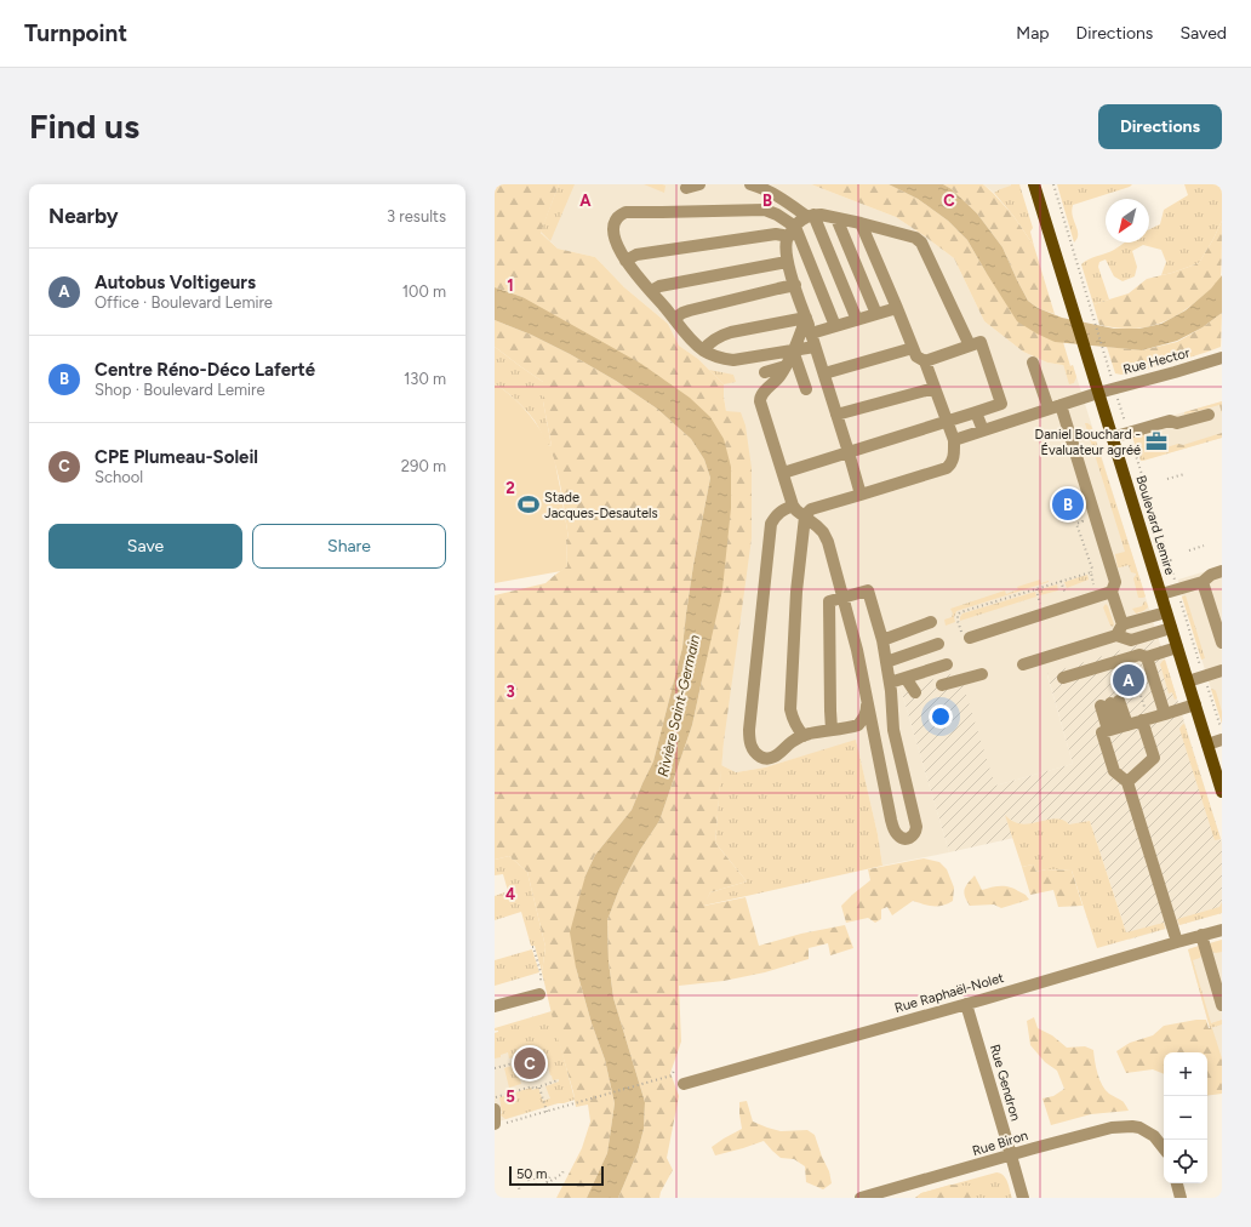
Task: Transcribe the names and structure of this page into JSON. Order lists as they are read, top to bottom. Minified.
{"streets":{"main road":["Boulevard Lemire"],"street":["Rue Hector","Rue Raphaël-Nolet","Rue Gendron","Rue Biron"]},"crossings":[["Rue Hector","Boulevard Lemire"],["Rue Raphaël-Nolet","Rue Gendron"],["Rue Gendron","Rue Biron"]],"water":["Rivière Saint-Germain"],"places":{"office":["Daniel Bouchard - Évaluateur agréé"],"sports":["Stade Jacques-Desautels"]},"scale_bar":"50 m","north":"bottom left","page":{"header":"Turnpoint","nav":["Map","Directions","Saved"],"buttons":["Directions",["Save","Share"]],"title":"Find us","heading":["Nearby","3 results"],"list":[{"mark":"A","name":"Autobus Voltigeurs","note":"Office · Boulevard Lemire","value":"100 m"},{"mark":"B","name":"Centre Réno-Déco Laferté","note":"Shop · Boulevard Lemire","value":"130 m"},{"mark":"C","name":"CPE Plumeau-Soleil","note":"School","value":"290 m"}],"pins":["B","A","C"],"map_buttons":["+","−"],"scale":"50 m"},"grid":{"columns":["A","B","C"],"rows":["1","2","3","4","5"]}}
